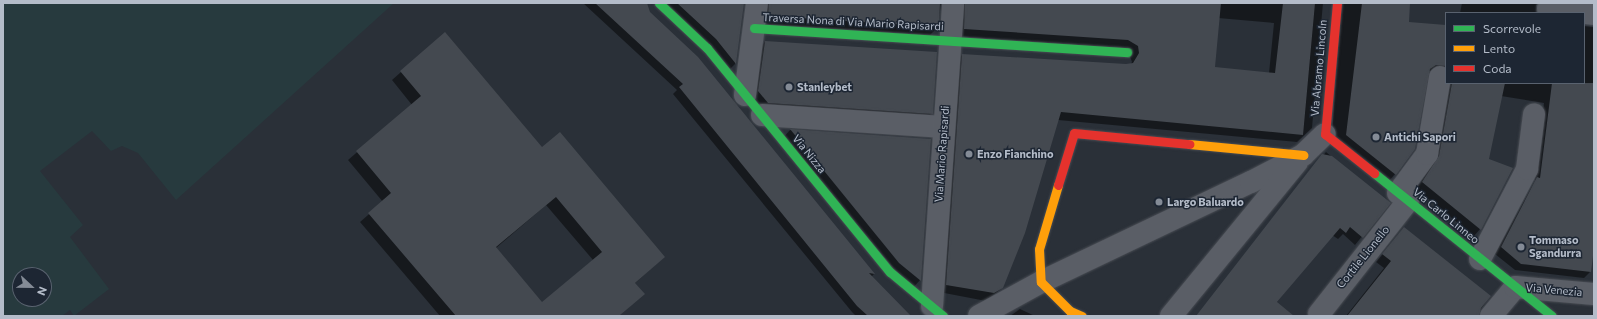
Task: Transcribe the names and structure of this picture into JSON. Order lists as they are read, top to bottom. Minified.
{"streets":{"street":["Traversa Nona di Via Mario Rapisardi","Via Abramo Lincoln","Via Nizza","Via Mario Rapisardi","Via Carlo Linneo","Cortile Lionello","Via Venezia"]},"crossings":[["Traversa Nona di Via Mario Rapisardi","Via Mario Rapisardi"],["Via Abramo Lincoln","Via Carlo Linneo"],["Via Nizza","Via Mario Rapisardi"],["Via Carlo Linneo","Cortile Lionello"],["Via Carlo Linneo","Via Venezia"]],"places":["Stanleybet","Antichi Sapori","Enzo Fianchino","Largo Baluardo","Tommaso Sgandurra"],"legend":["Scorrevole","Lento","Coda"],"north":"right"}
